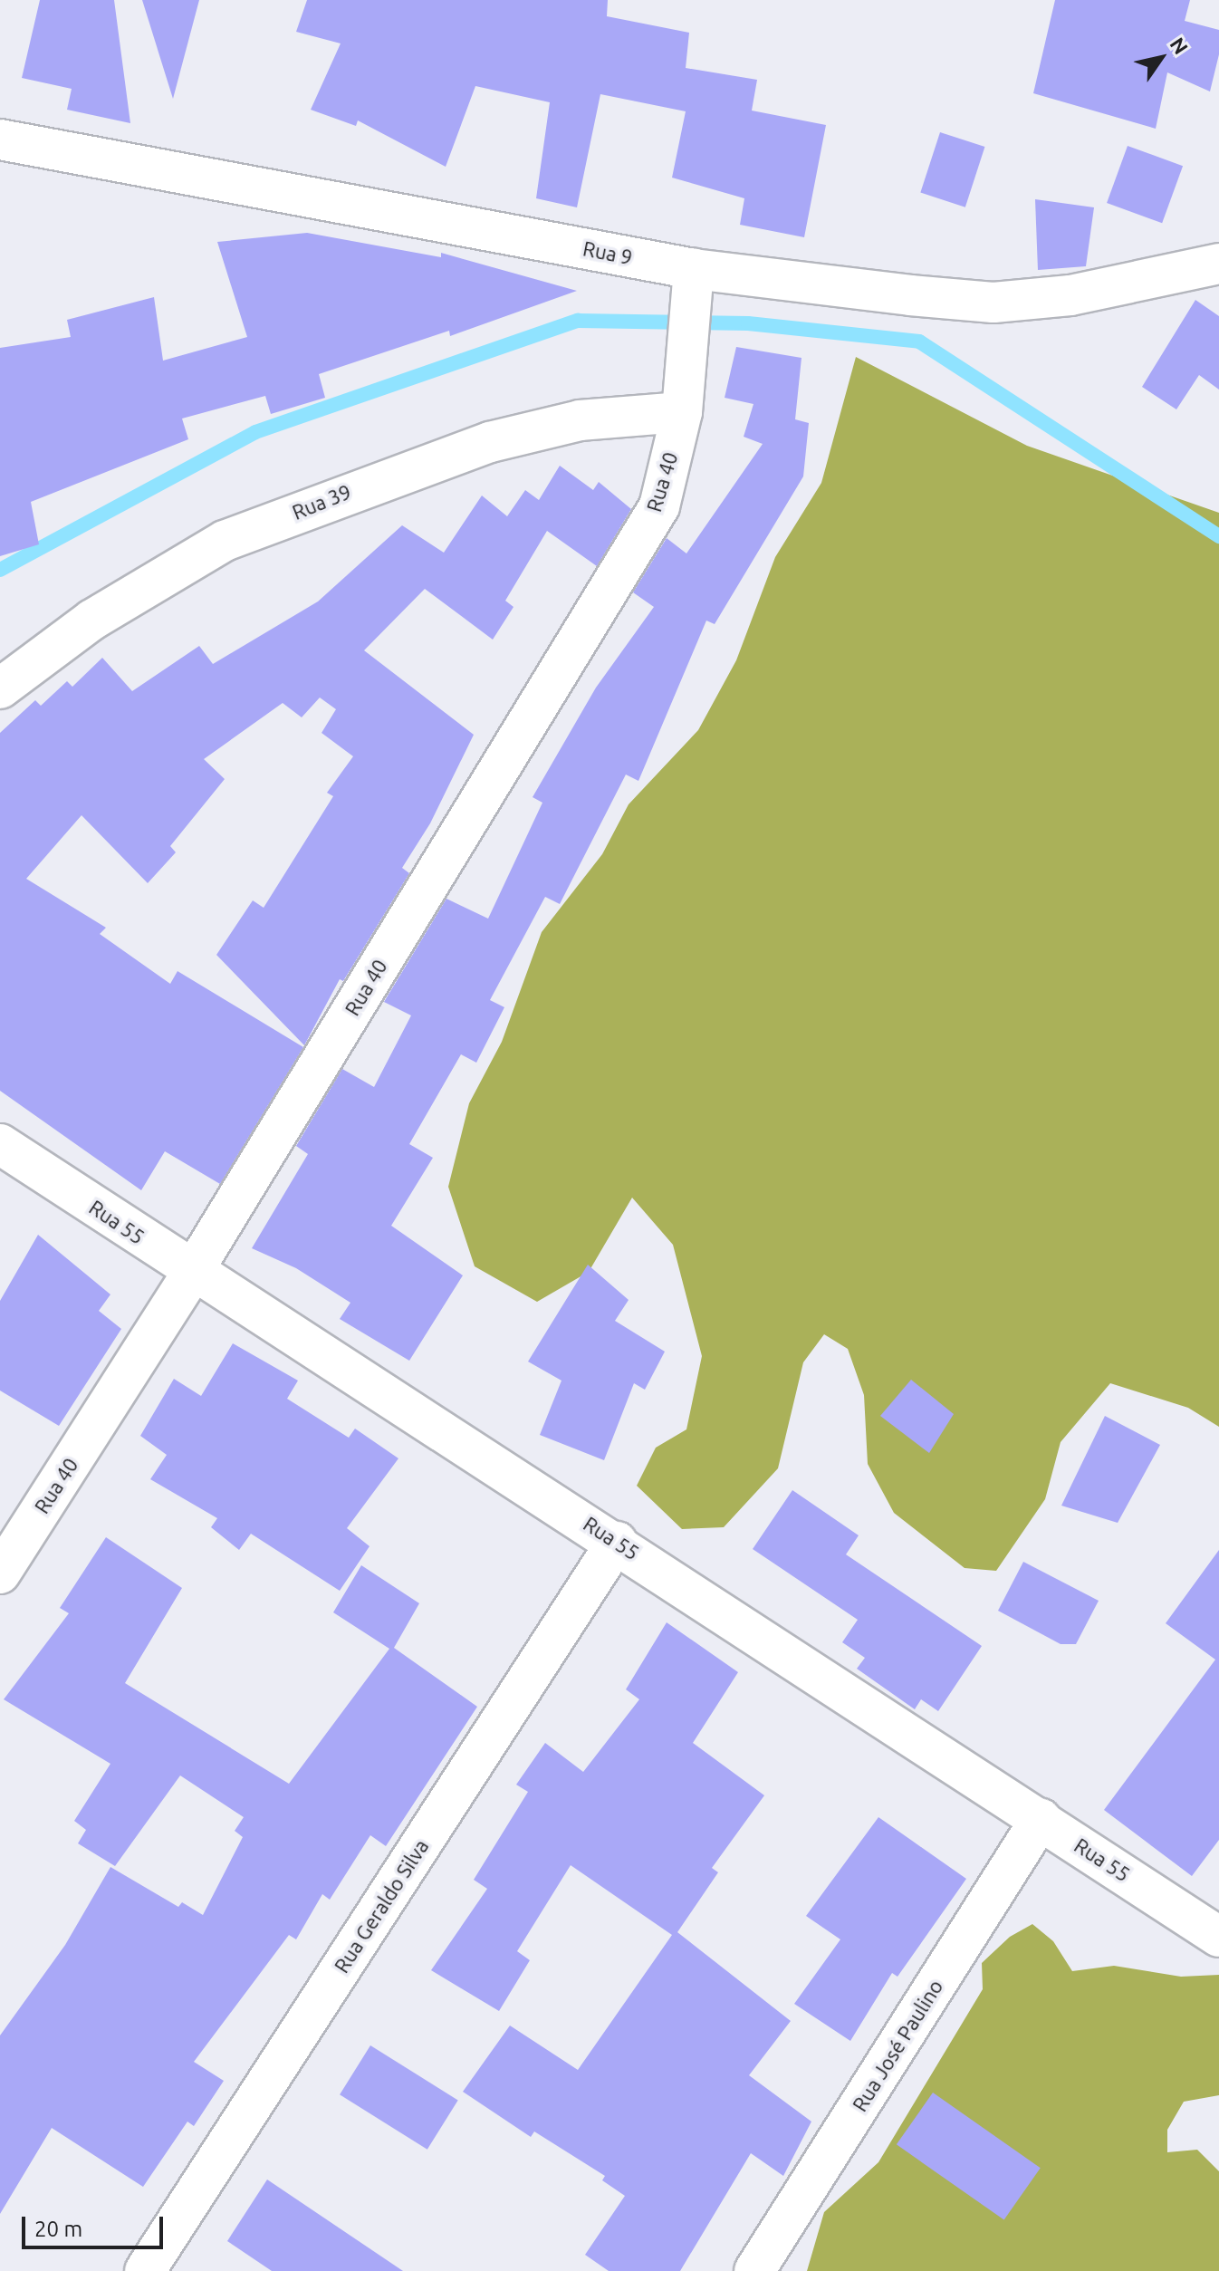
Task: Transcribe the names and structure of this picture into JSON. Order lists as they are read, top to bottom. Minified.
{"streets":{"street":["Rua 9","Rua 40","Rua 39","Rua 55","Rua Geraldo Silva","Rua José Paulino"]},"crossings":[["Rua 9","Rua 40"],["Rua 40","Rua 39"],["Rua 40","Rua 55"],["Rua 55","Rua Geraldo Silva"],["Rua 55","Rua José Paulino"]],"scale_bar":"20 m","north":"top right"}
